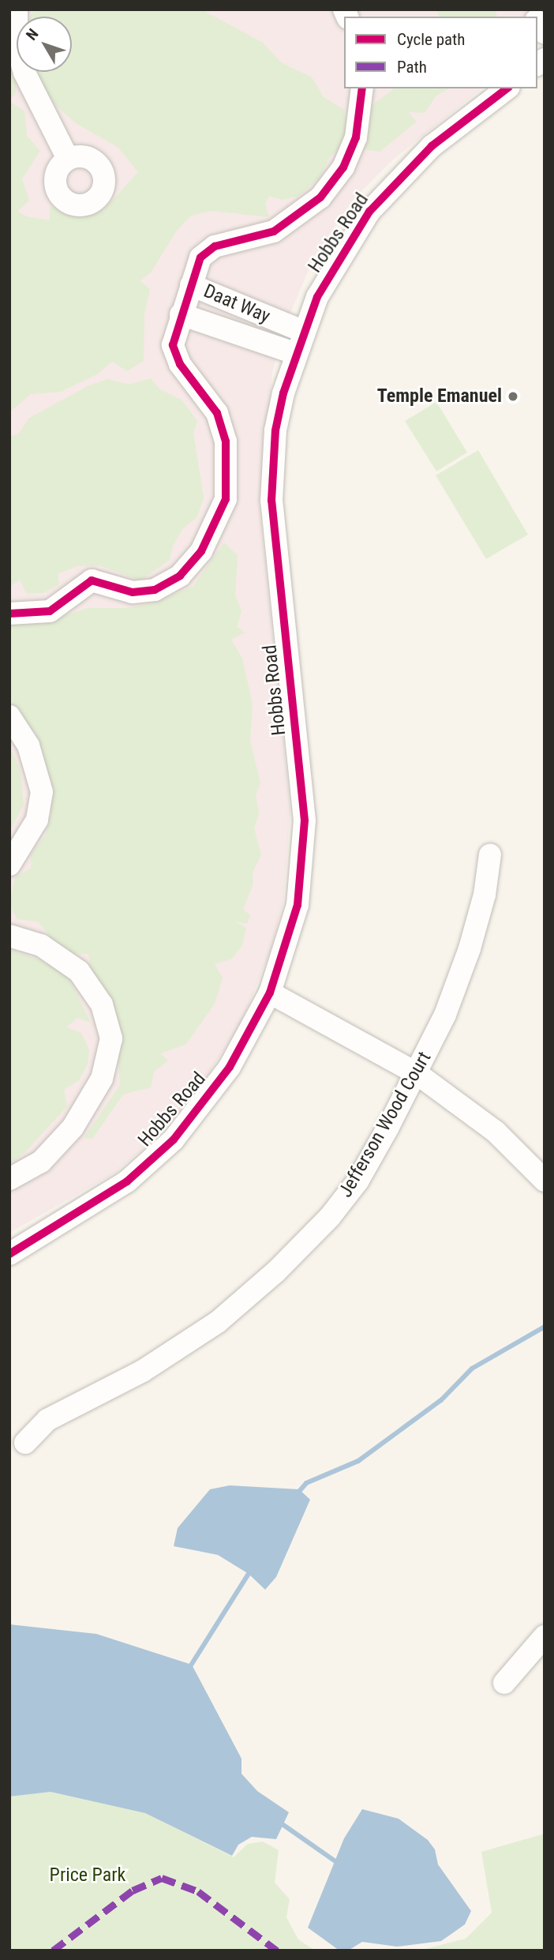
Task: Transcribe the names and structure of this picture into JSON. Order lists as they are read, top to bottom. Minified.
{"streets":{"street":["Hobbs Road","Daat Way","Jefferson Wood Court"]},"crossings":[["Hobbs Road","Daat Way"]],"parks":["Price Park"],"places":["Temple Emanuel"],"legend":["Cycle path","Path"],"north":"top left"}
